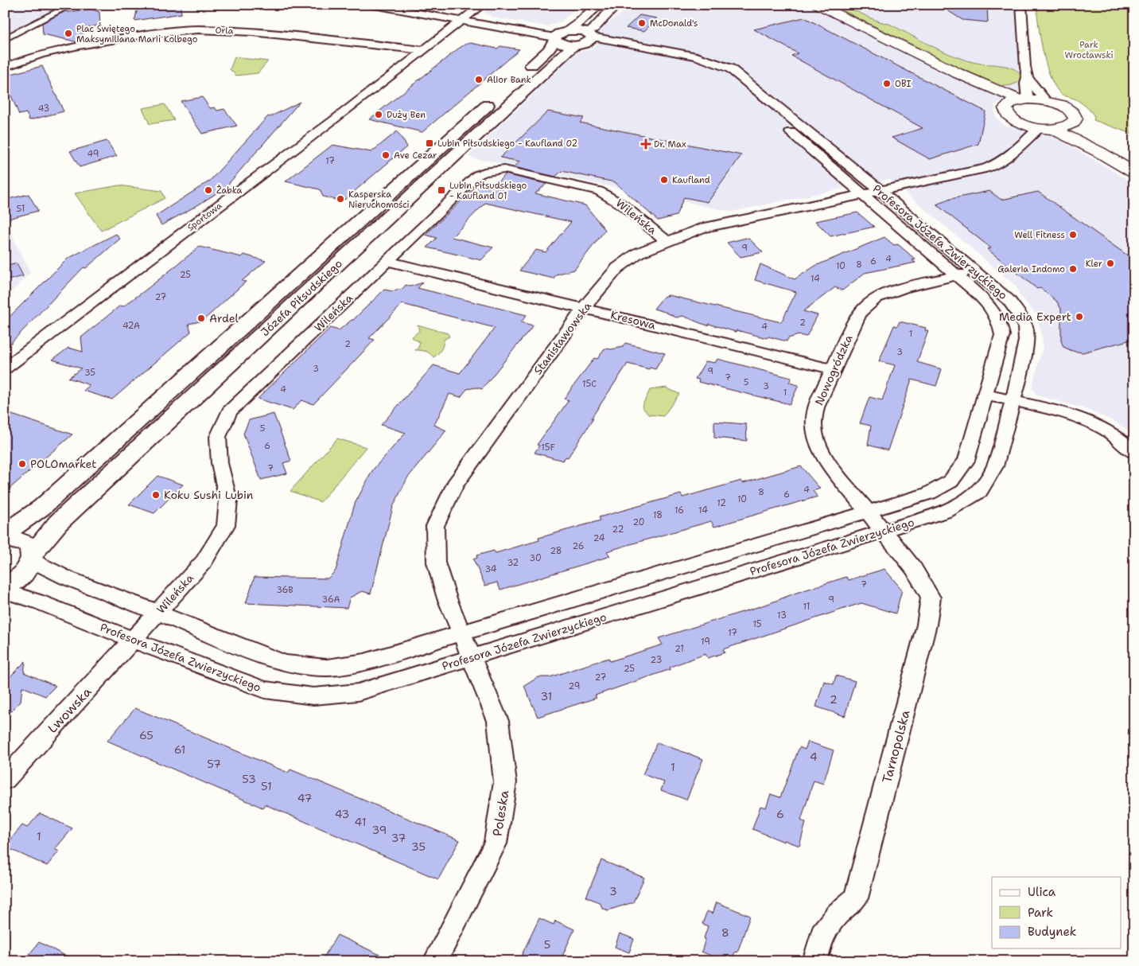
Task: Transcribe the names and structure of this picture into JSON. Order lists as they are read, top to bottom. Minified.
{"streets":{"street":["Orla","Sportowa","Wileńska","Profesora Józefa Zwierzyckiego","Józefa Piłsudskiego","Kresowa","Stanisławowska","Nowogródzka","Lwowska","Tarnopolska","Poleska"]},"crossings":[["Orla","Sportowa"],["Sportowa","Profesora Józefa Zwierzyckiego"],["Wileńska","Profesora Józefa Zwierzyckiego"],["Wileńska","Kresowa"],["Wileńska","Stanisławowska"],["Wileńska","Lwowska"],["Profesora Józefa Zwierzyckiego","Józefa Piłsudskiego"],["Profesora Józefa Zwierzyckiego","Stanisławowska"],["Profesora Józefa Zwierzyckiego","Nowogródzka"],["Profesora Józefa Zwierzyckiego","Lwowska"],["Profesora Józefa Zwierzyckiego","Tarnopolska"],["Profesora Józefa Zwierzyckiego","Poleska"],["Kresowa","Stanisławowska"],["Kresowa","Nowogródzka"],["Stanisławowska","Poleska"],["Nowogródzka","Tarnopolska"]],"parks":["Park Wrocławski"],"places":{"other":["McDonald's","Plac Świętego Maksymiliana Marii Kolbego","Alior Bank","OBI","Duży Ben","Ave Cezar","Kaufland","Żabka","Kasperska Nieruchomości","Well Fitness","Kler","Galeria Indomo","Media Expert","Ardel","POLOmarket","Koku Sushi Lubin"],"transit":["Lubin Piłsudskiego - Kaufland 02","Lubin Piłsudskiego - Kaufland 01"],"health":["Dr. Max"]},"house_numbers":["43","49","17","51","9","4","6","8","10","25","14","27","2","42A","4","1","2","3","3","9","35","7","5","15C","3","4","1","5","6","15F","7","4","8","6","10","12","16","14","18","20","22","24","26","28","30","32","34","7","36B","36A","9","11","13","15","17","19","21","23","25","27","29","31","2","65","61","4","57","1","53","51","47","43","6","41","39","1","37","35","3","8","5"],"legend":["Ulica","Park","Budynek"]}
